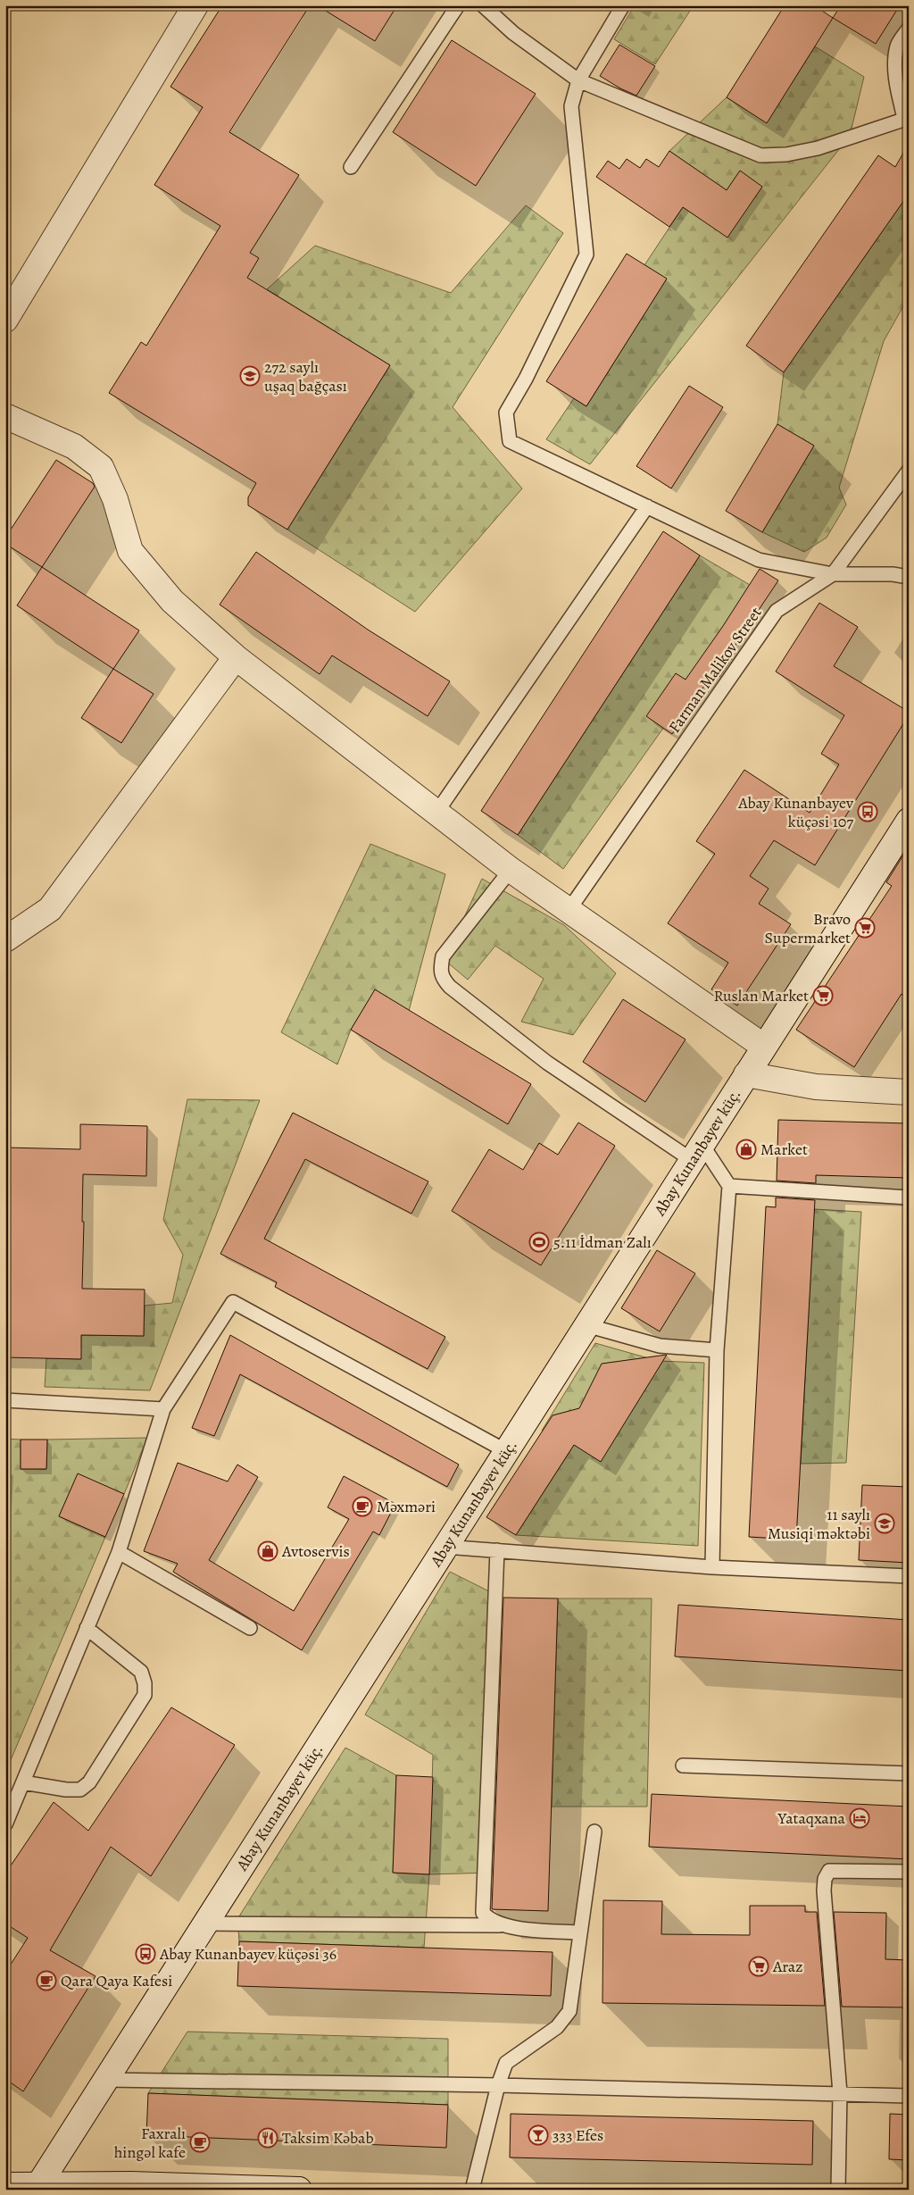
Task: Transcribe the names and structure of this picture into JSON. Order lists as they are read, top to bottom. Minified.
{"streets":{"street":["Abay Kunanbayev küç."],"lane":["Farman Malikov Street"]},"places":{"school or university":["272 saylı uşaq bağçası","11 saylı Musiqi məktəbi"],"bus stop":["Abay Kunanbayev küçəsi 107","Abay Kunanbayev küçəsi 36"],"supermarket":["Bravo Supermarket","Ruslan Market","Araz"],"shop":["Market","Avtoservis"],"sports":["5.11 İdman Zalı"],"cafe":["Məxməri","Qara Qaya Kafesi","Faxralı hingəl kafe"],"hotel":["Yataqxana"],"bar":["333 Efes"],"restaurant":["Taksim Kəbab"]}}
